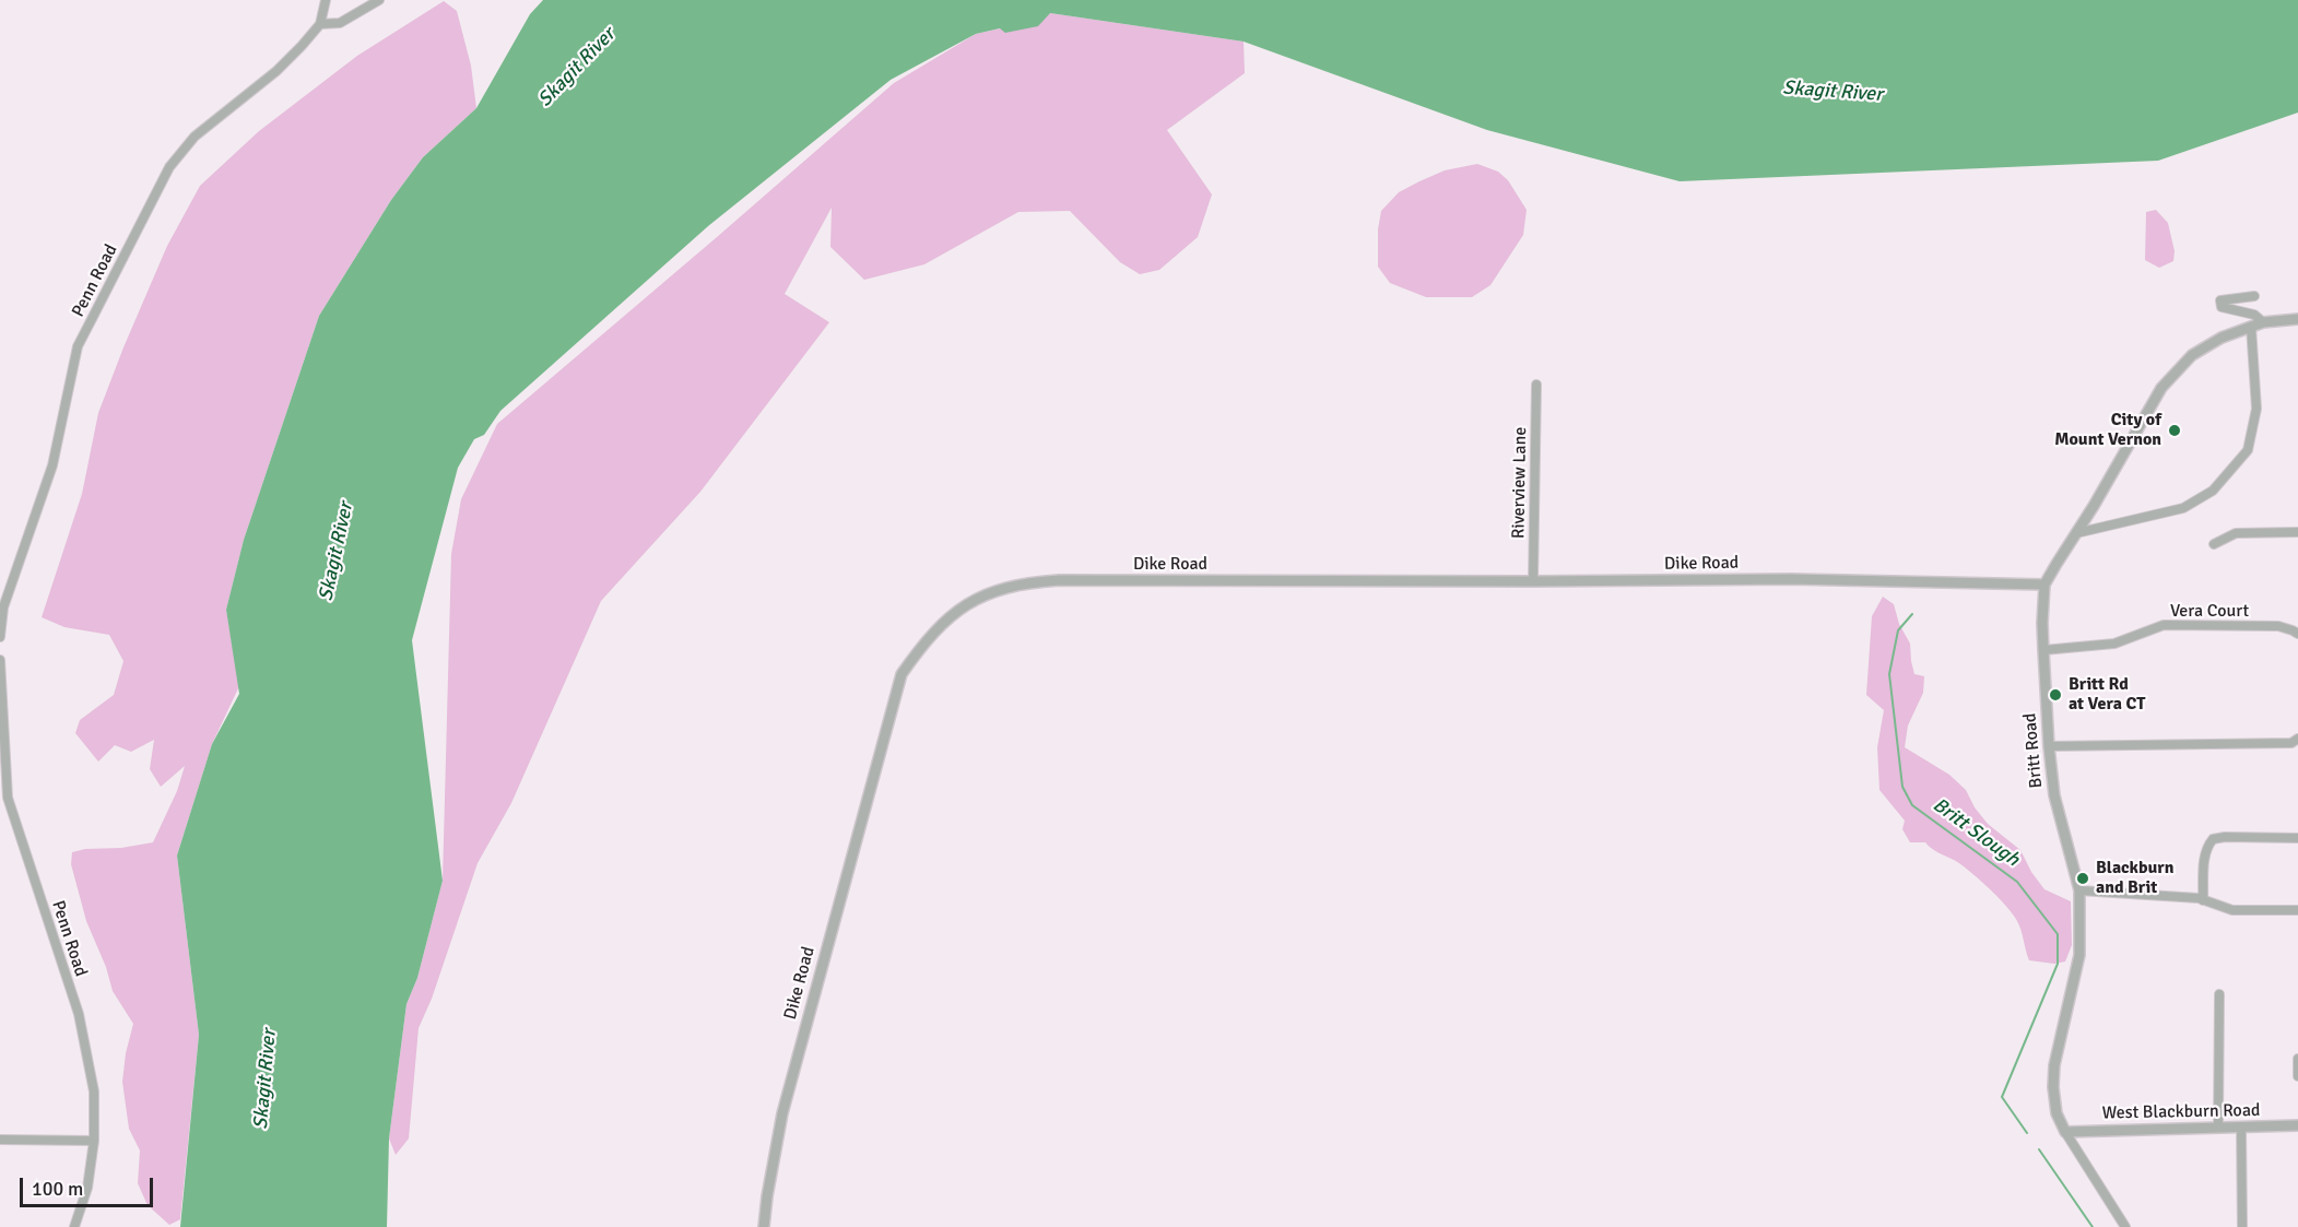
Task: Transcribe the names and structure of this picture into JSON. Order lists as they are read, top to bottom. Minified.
{"streets":{"street":["Penn Road","Riverview Lane","Dike Road","Vera Court","Britt Road","West Blackburn Road"]},"crossings":[["Riverview Lane","Dike Road"],["Dike Road","Britt Road"],["Vera Court","Britt Road"],["Britt Road","West Blackburn Road"]],"water":["Skagit River","Britt Slough"],"places":["City of Mount Vernon","Britt Rd at Vera CT","Blackburn and Brit"],"scale_bar":"100 m"}
